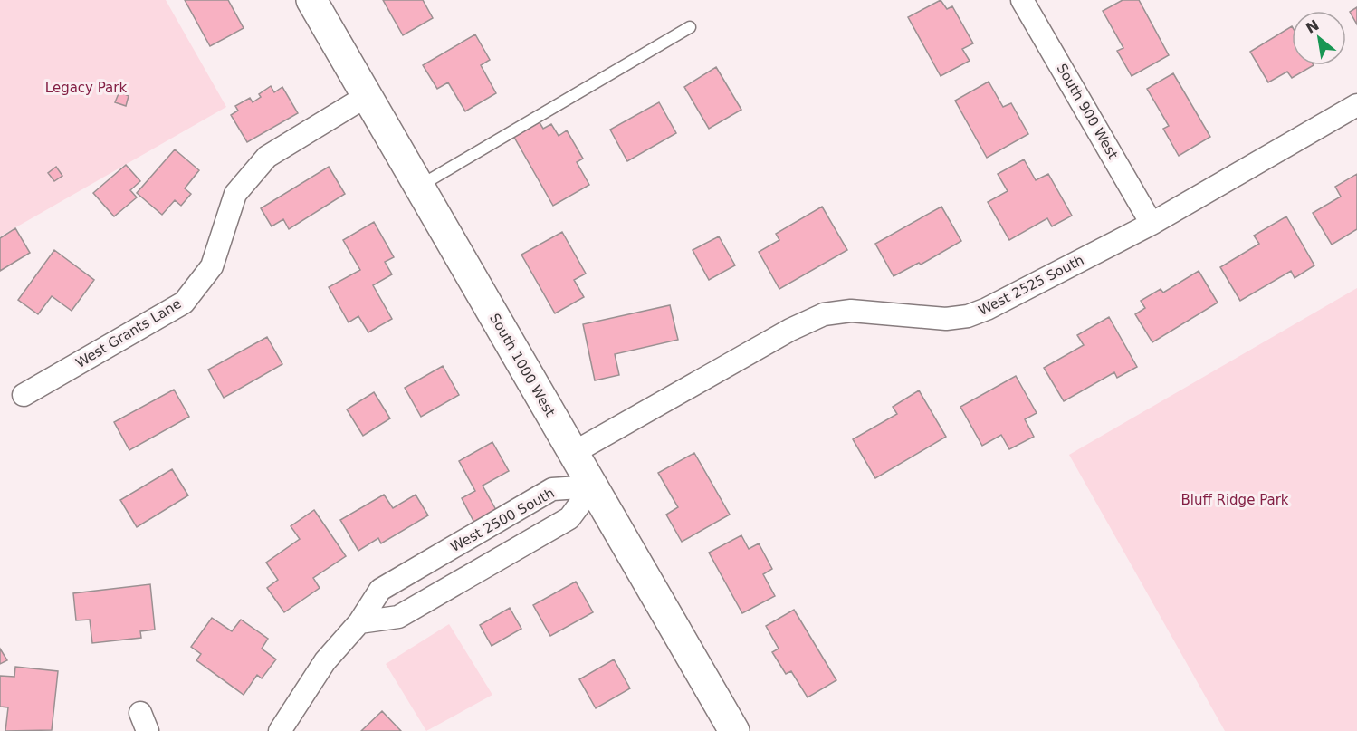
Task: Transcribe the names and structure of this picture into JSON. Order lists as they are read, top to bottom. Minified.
{"streets":{"main road":["South 1000 West"],"street":["South 900 West","West 2525 South","West Grants Lane","West 2500 South"]},"crossings":[["South 900 West","West 2525 South"],["West 2525 South","South 1000 West"],["West Grants Lane","South 1000 West"],["South 1000 West","West 2500 South"]],"parks":["Legacy Park","Bluff Ridge Park"],"north":"top left"}
